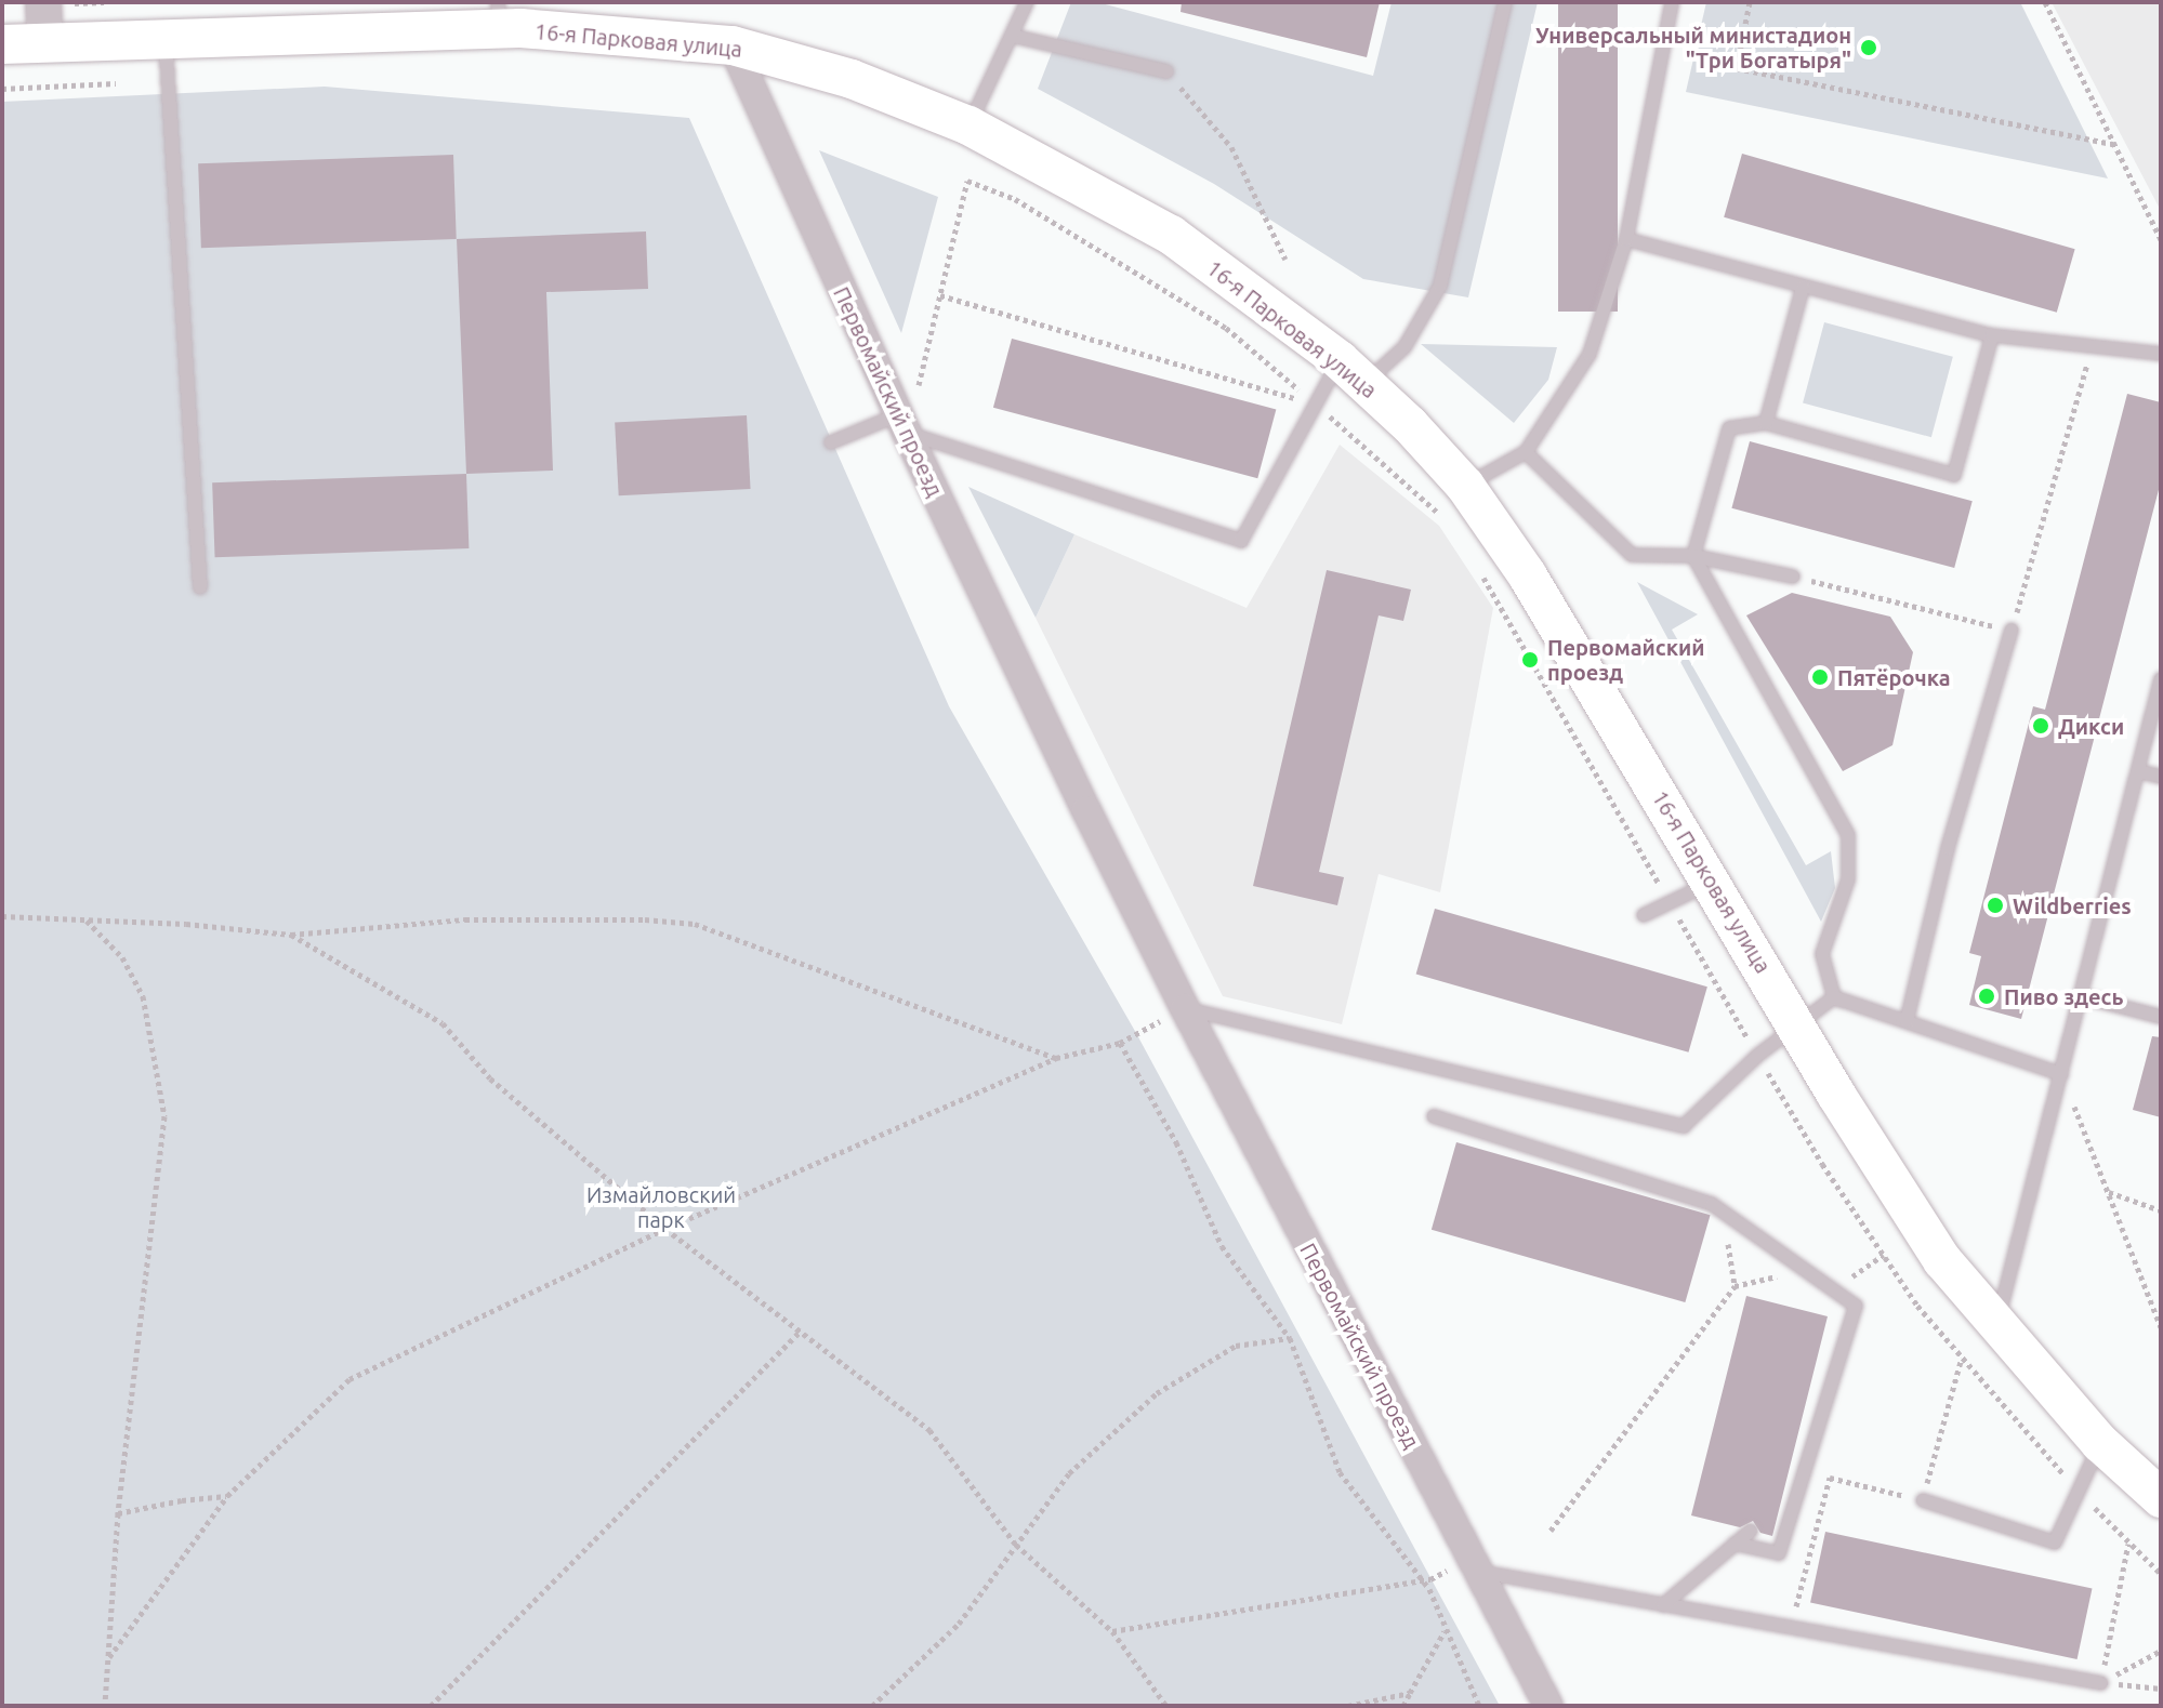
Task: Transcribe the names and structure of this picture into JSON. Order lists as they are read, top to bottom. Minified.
{"streets":{"main road":["16-я Парковая улица"],"street":["Первомайский проезд"]},"crossings":[["16-я Парковая улица","Первомайский проезд"]],"parks":["Измайловский парк"],"places":["Универсальный министадион \"Три Богатыря\"","Первомайский проезд","Пятёрочка","Дикси","Wildberries","Пиво здесь"]}
